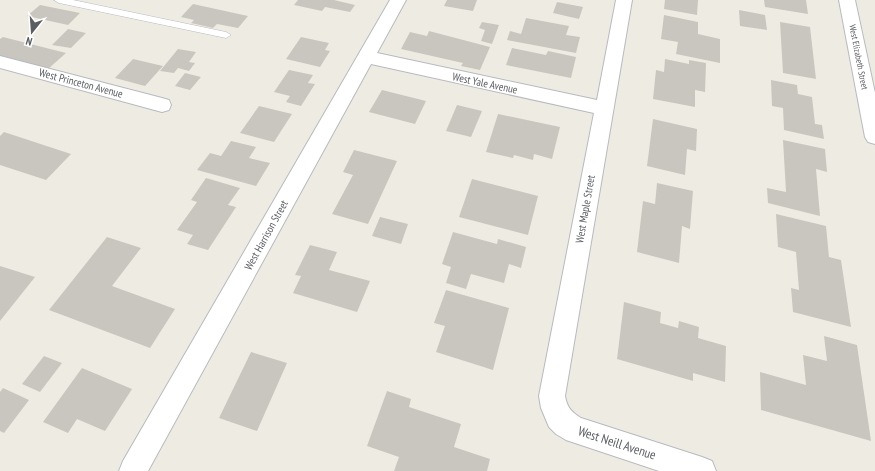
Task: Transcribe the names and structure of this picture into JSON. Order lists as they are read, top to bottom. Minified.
{"streets":{"street":["West Elizabeth Street","West Princeton Avenue","West Yale Avenue","West Maple Street","West Harrison Street","West Neill Avenue"]},"crossings":[["West Yale Avenue","West Maple Street"],["West Yale Avenue","West Harrison Street"],["West Maple Street","West Neill Avenue"]],"north":"bottom"}
